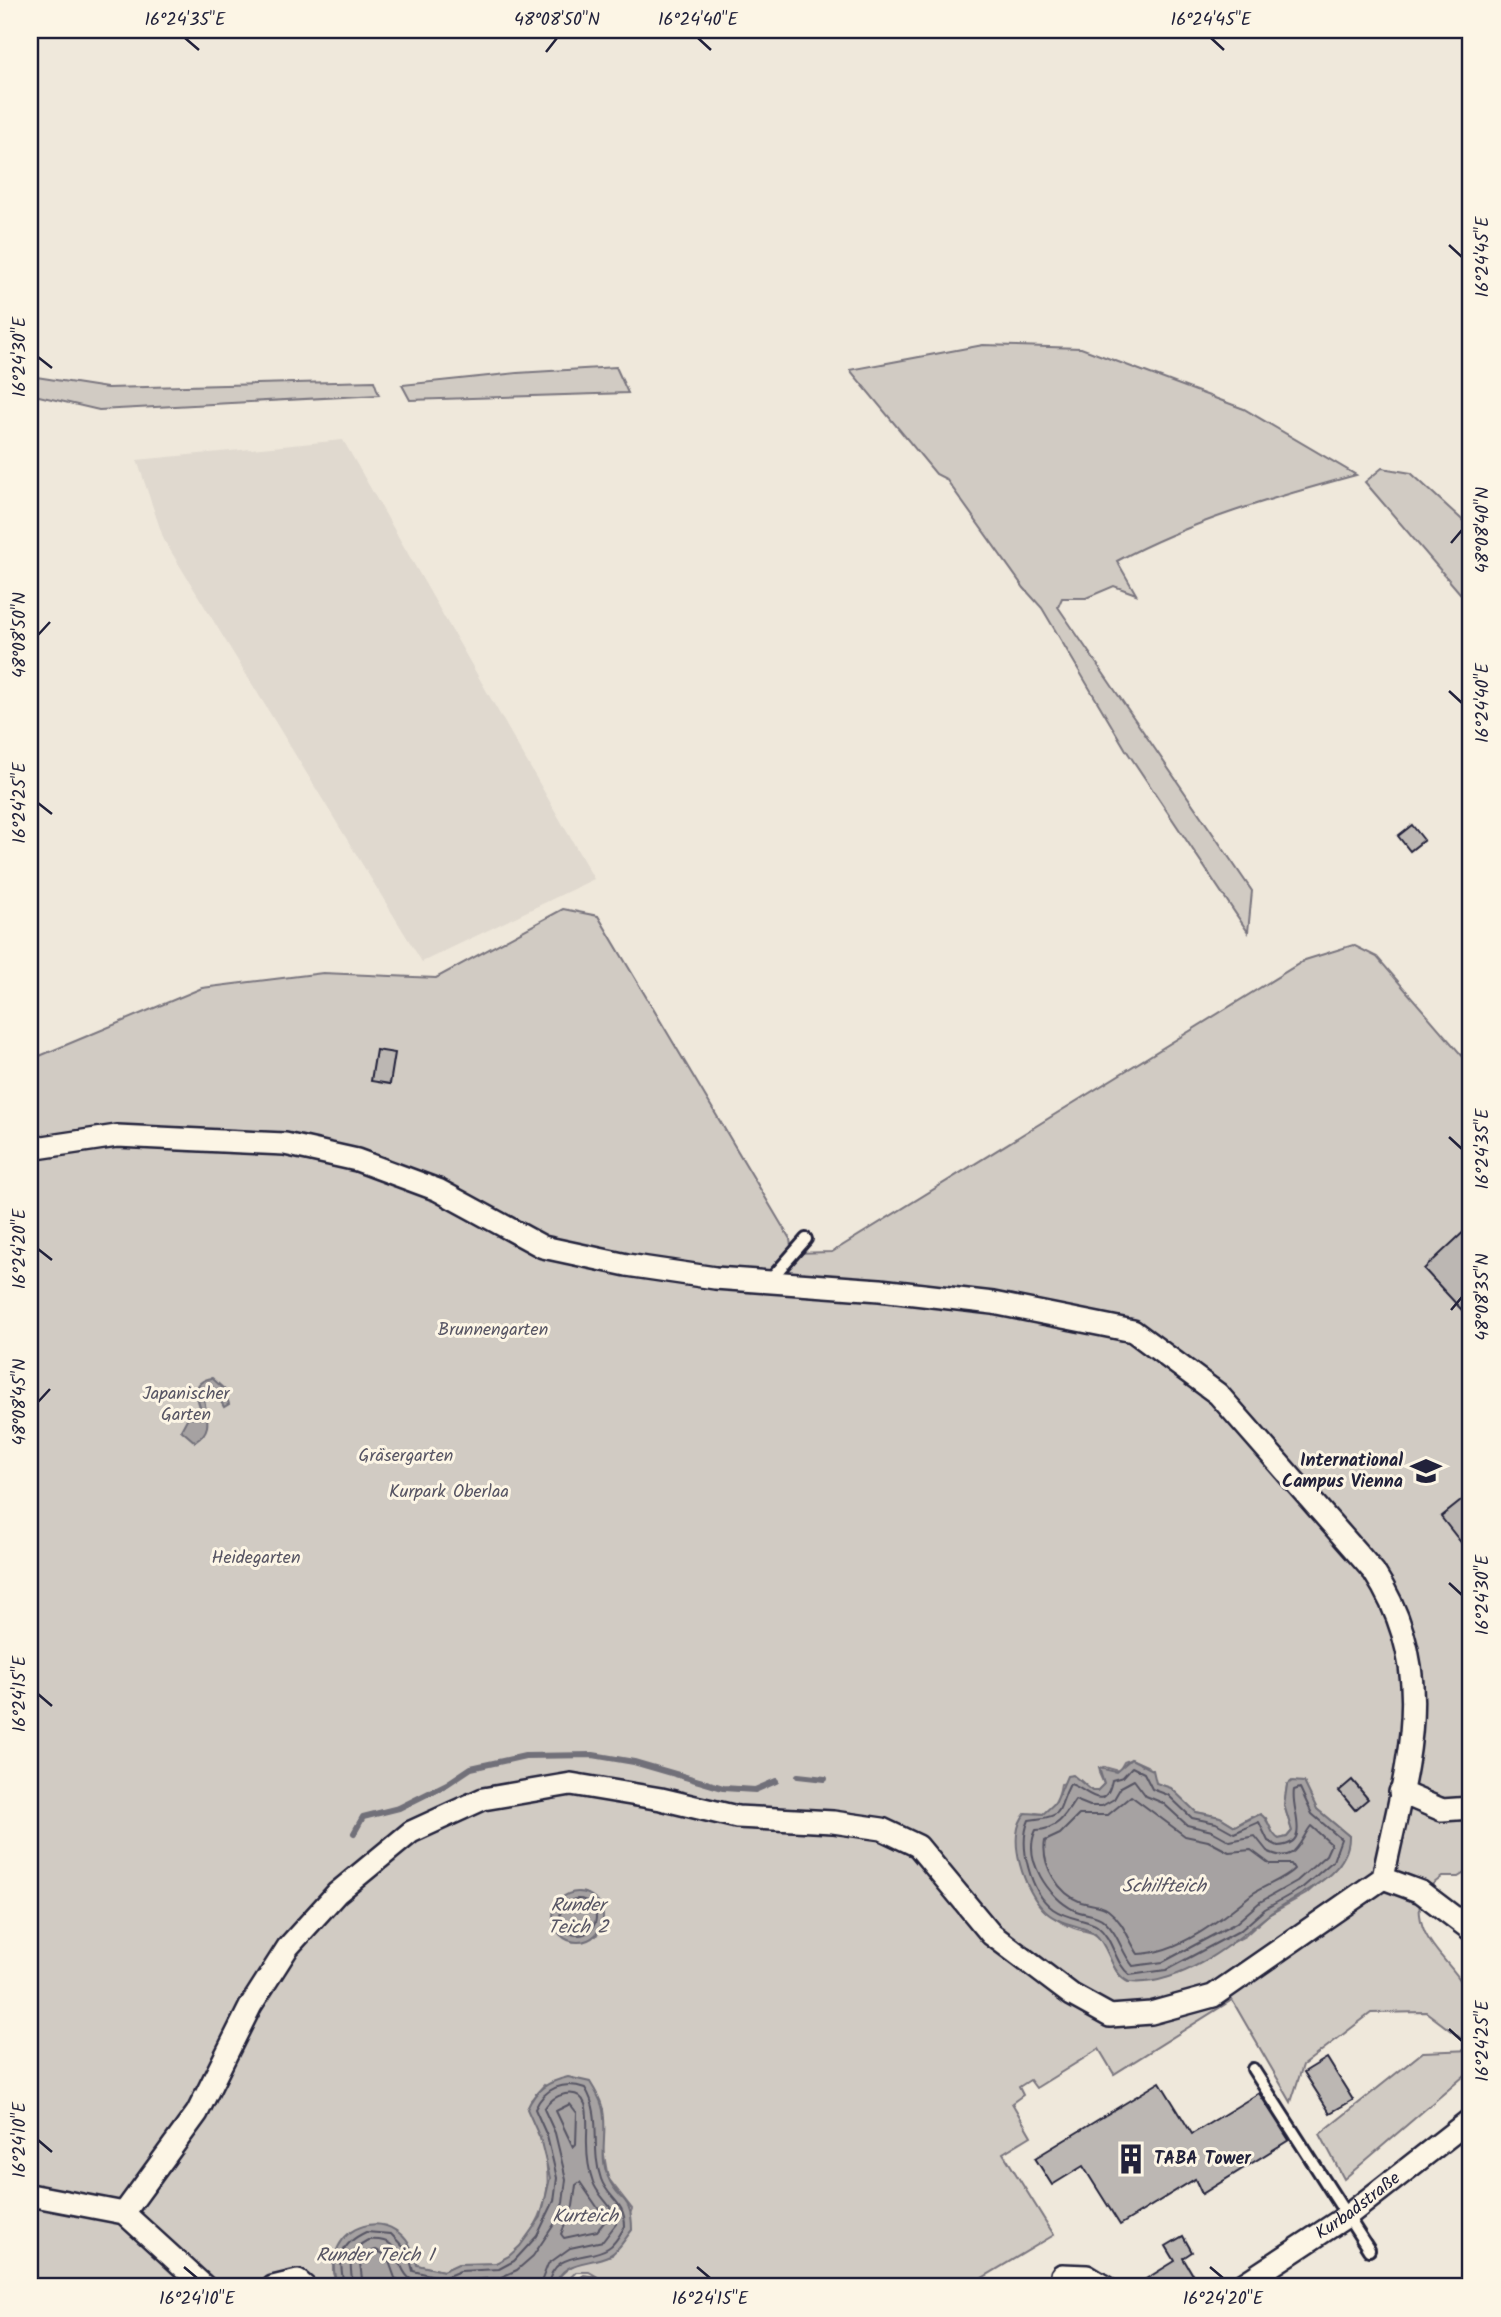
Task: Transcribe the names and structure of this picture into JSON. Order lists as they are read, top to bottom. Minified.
{"streets":{"street":["Kurbadstraße"]},"water":["Schilfteich","Runder Teich 2","Kurteich","Runder Teich 1"],"parks":["Brunnengarten","Japanischer Garten","Gräsergarten","Kurpark Oberlaa","Heidegarten"],"places":{"school or university":["International Campus Vienna"],"building":["TABA Tower"]},"coordinates":["16°24'35\"E","48°08'50\"N","16°24'40\"E","16°24'45\"E","16°24'30\"E","48°08'40\"N","16°24'25\"E","16°24'20\"E","48°08'35\"N","48°08'45\"N","16°24'15\"E","16°24'10\"E"]}
